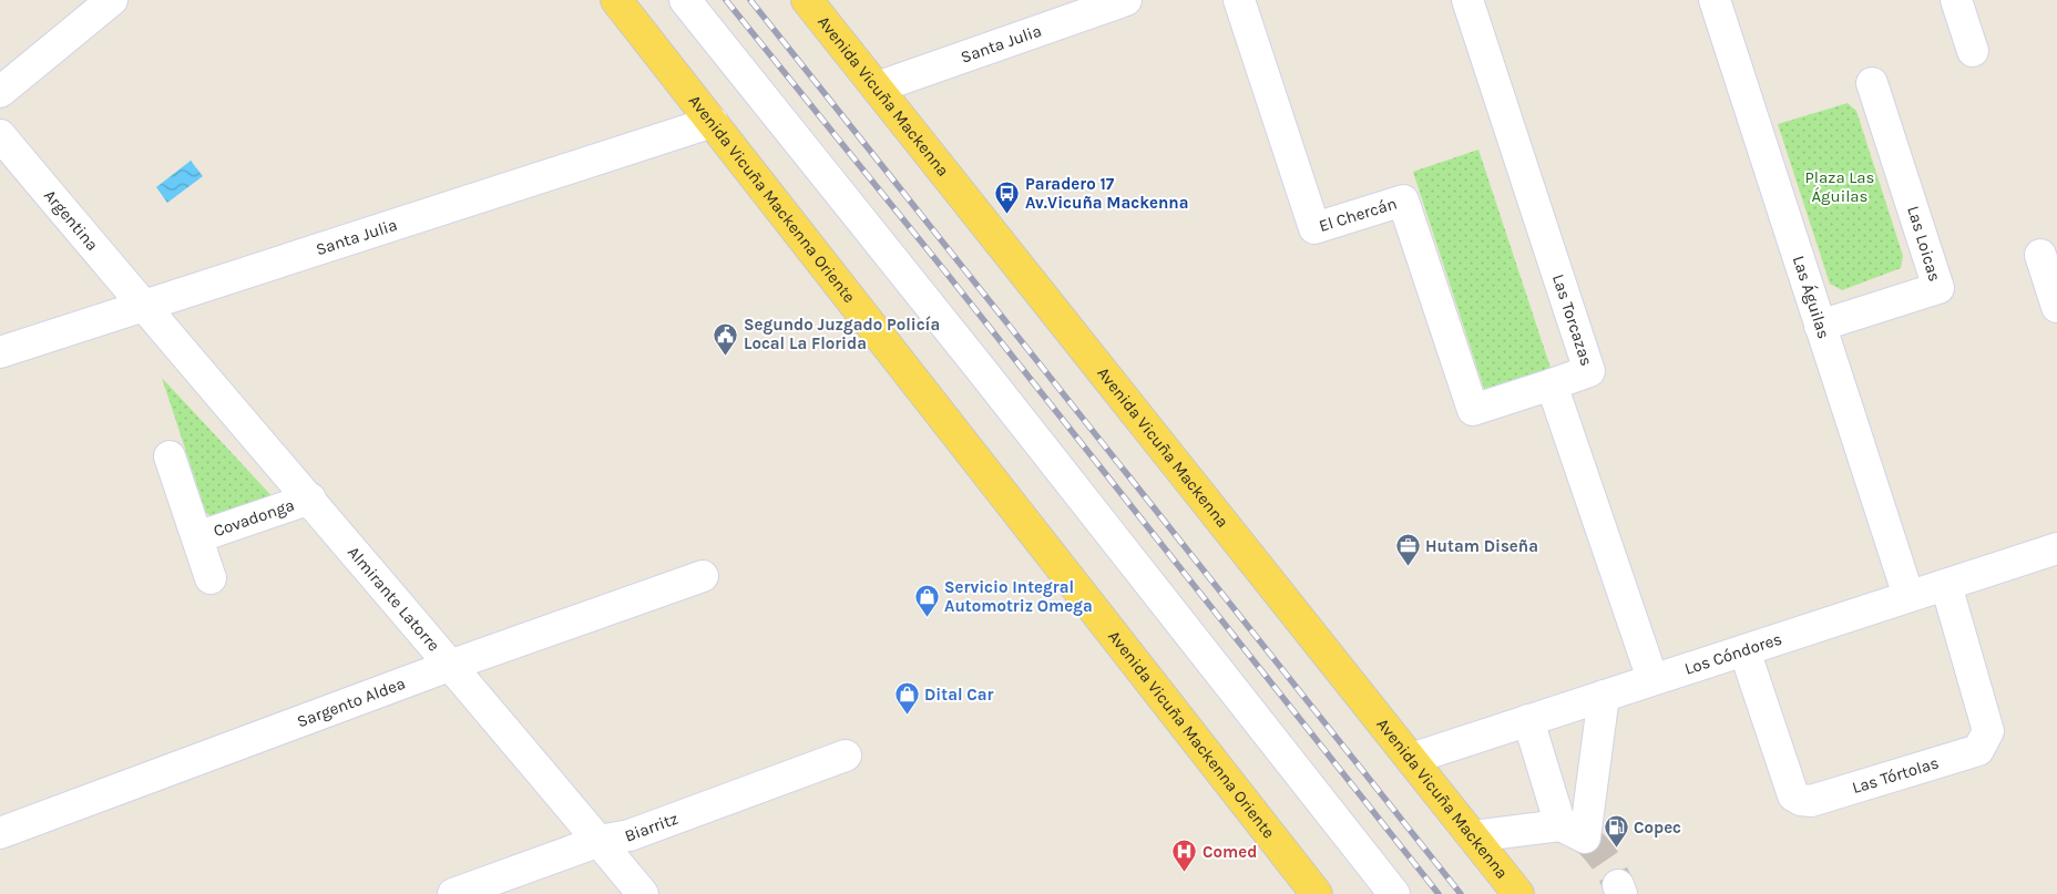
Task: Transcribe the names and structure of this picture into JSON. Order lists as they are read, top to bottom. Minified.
{"streets":{"main road":["Avenida Vicuña Mackenna","Avenida Vicuña Mackenna Oriente"],"street":["Santa Julia","El Chercán","Argentina","Las Loicas","Las Águilas","Las Torcazas","Covadonga","Almirante Latorre","Los Cóndores","Sargento Aldea","Las Tórtolas","Biarritz"]},"crossings":[["Santa Julia","Avenida Vicuña Mackenna"],["Santa Julia","Avenida Vicuña Mackenna Oriente"],["Santa Julia","Argentina"],["Santa Julia","Almirante Latorre"],["Avenida Vicuña Mackenna","Los Cóndores"],["El Chercán","Las Torcazas"],["Argentina","Almirante Latorre"],["Las Loicas","Las Águilas"],["Las Águilas","Los Cóndores"],["Covadonga","Almirante Latorre"],["Almirante Latorre","Sargento Aldea"],["Almirante Latorre","Biarritz"],["Los Cóndores","Las Tórtolas"]],"parks":["Plaza Las Águilas"],"places":{"bus stop":["Paradero 17 Av.Vicuña Mackenna"],"public building":["Segundo Juzgado Policía Local La Florida"],"office":["Hutam Diseña"],"shop":["Servicio Integral Automotriz Omega","Dital Car"],"fuel station":["Copec"],"hospital":["Comed"]}}
